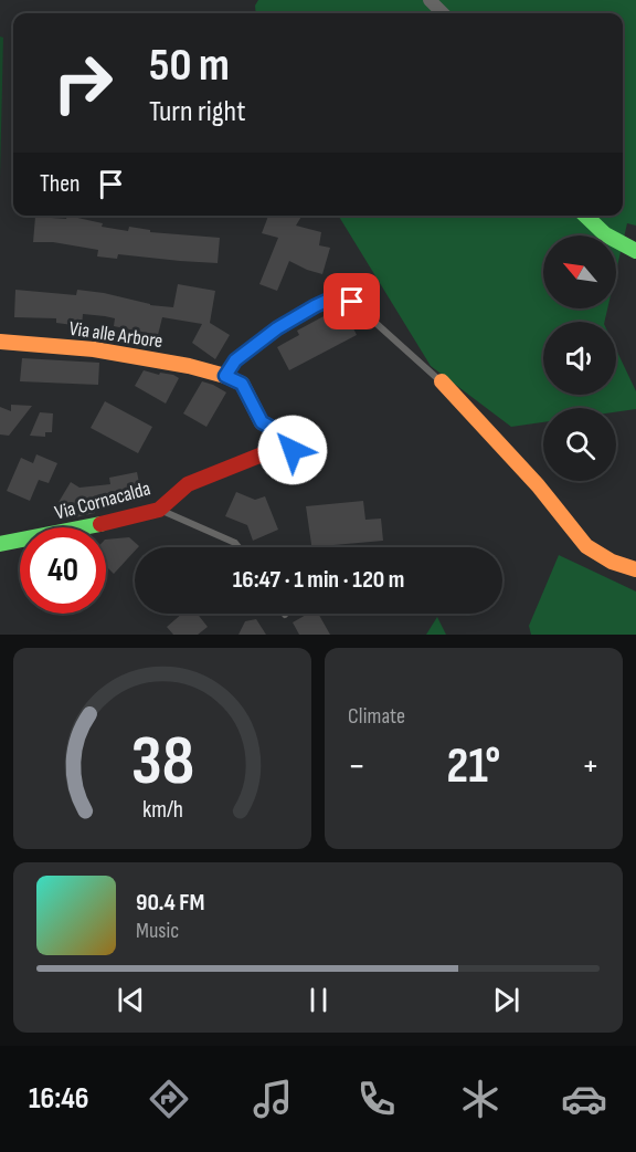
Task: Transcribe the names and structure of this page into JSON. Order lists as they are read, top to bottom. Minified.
{"streets":{"street":["Via alle Arbore","Via Cornacalda"]},"crossings":[["Via alle Arbore","Via Cornacalda"]],"north":"top left","page":{"turn":["50 m","Turn right"],"then":"Then","limit":"40","trip":"16:47 · 1 min · 120 m","tile":"Climate","heat":["−","21°","+"],"song":["90.4 FM","Music"],"tabs":"16:46","gauge":["38","km/h"]}}
